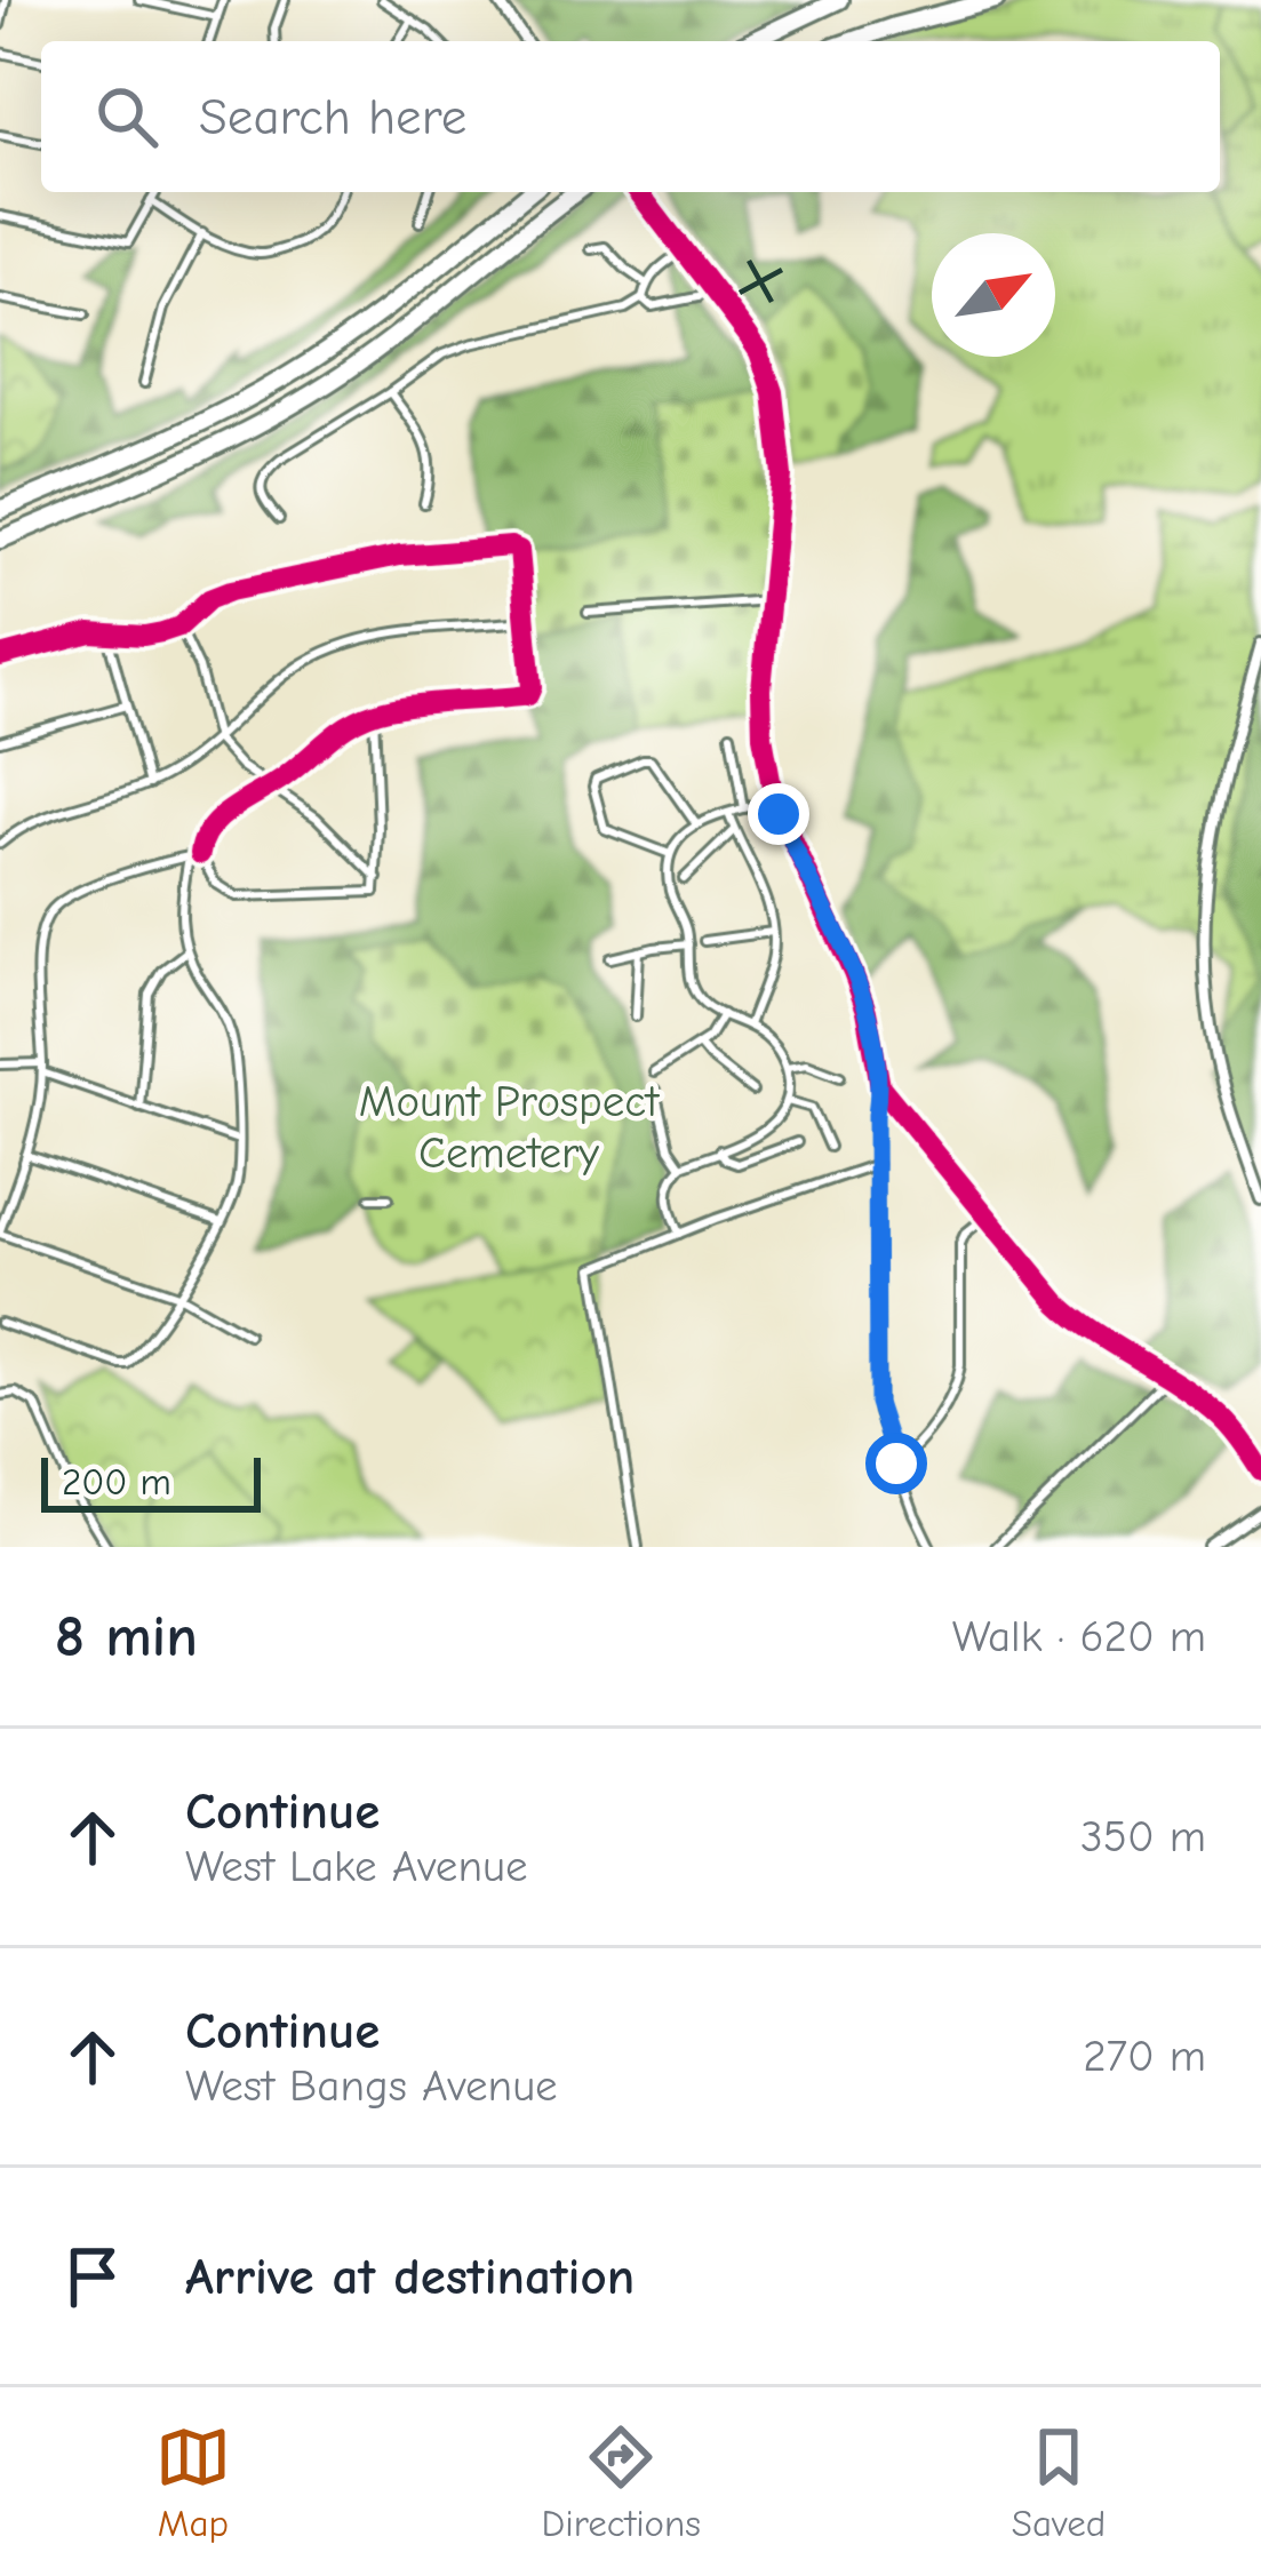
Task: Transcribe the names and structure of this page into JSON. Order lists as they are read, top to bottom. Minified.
{"parks":["Mount Prospect Cemetery"],"scale_bar":"200 m","north":"top right","page":{"search":"Search here","scale":"200 m","heading":["8 min","Walk · 620 m"],"list":[["Continue","West Lake Avenue","350 m"],["Continue","West Bangs Avenue","270 m"],"Arrive at destination"],"nav":["Map","Directions","Saved"]}}
